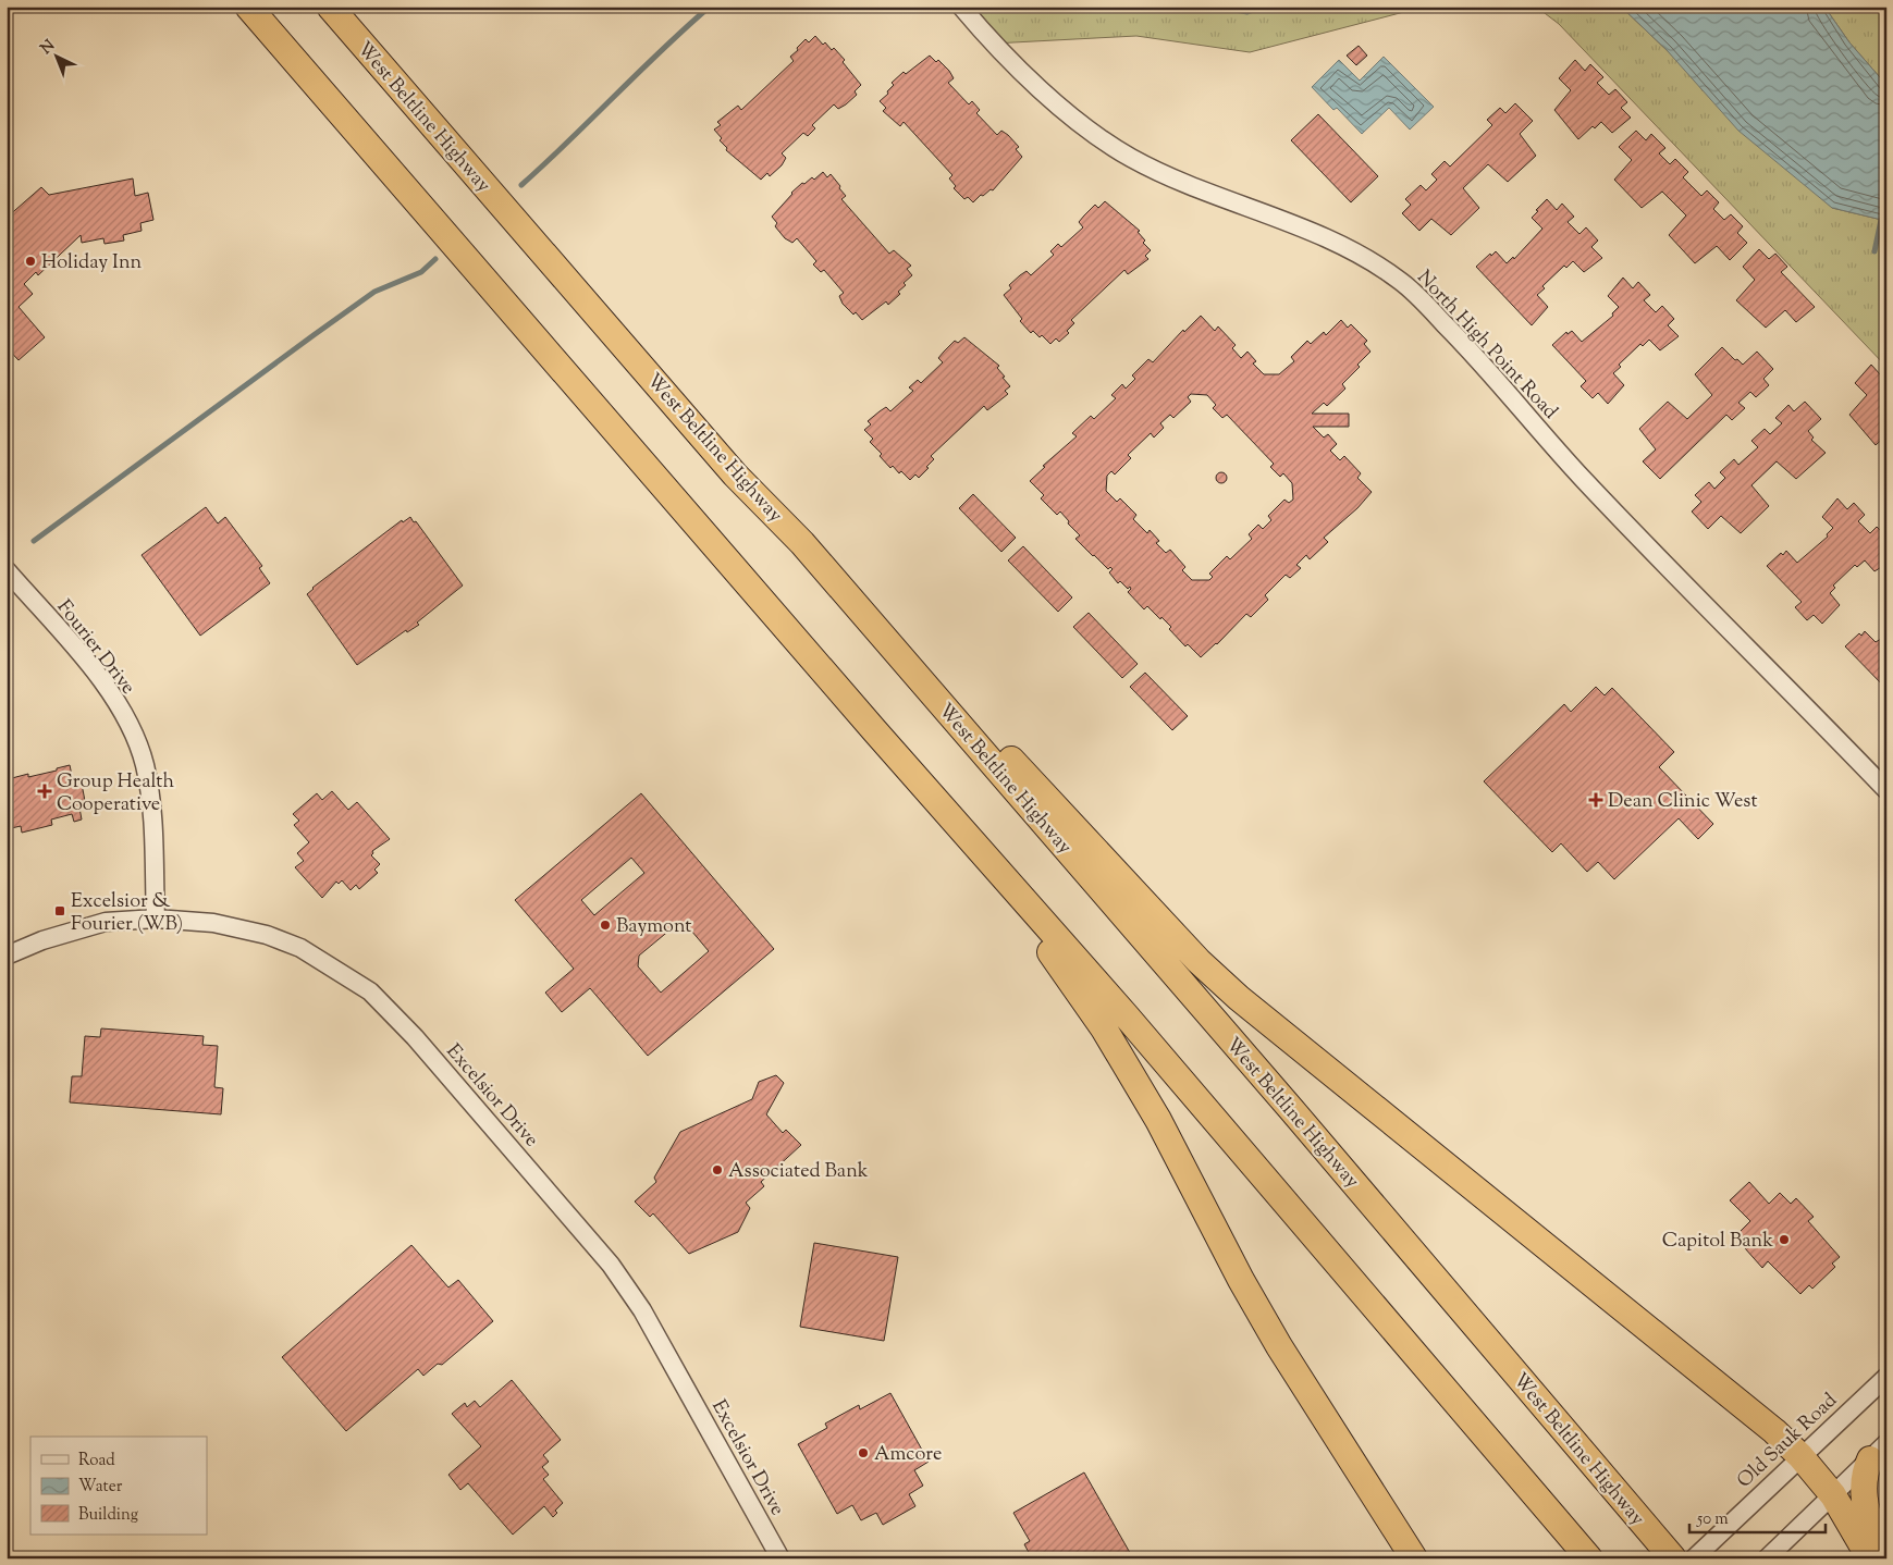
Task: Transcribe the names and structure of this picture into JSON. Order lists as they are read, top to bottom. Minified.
{"streets":{"highway":["West Beltline Highway"],"street":["North High Point Road","Fourier Drive","Excelsior Drive","Old Sauk Road"]},"crossings":[["Fourier Drive","Excelsior Drive"]],"places":{"other":["Holiday Inn","Baymont","Associated Bank","Capitol Bank","Amcore"],"health":["Group Health Cooperative","Dean Clinic West"],"transit":["Excelsior & Fourier (WB)"]},"legend":["Road","Water","Building"],"scale_bar":"50 m","north":"top left"}
